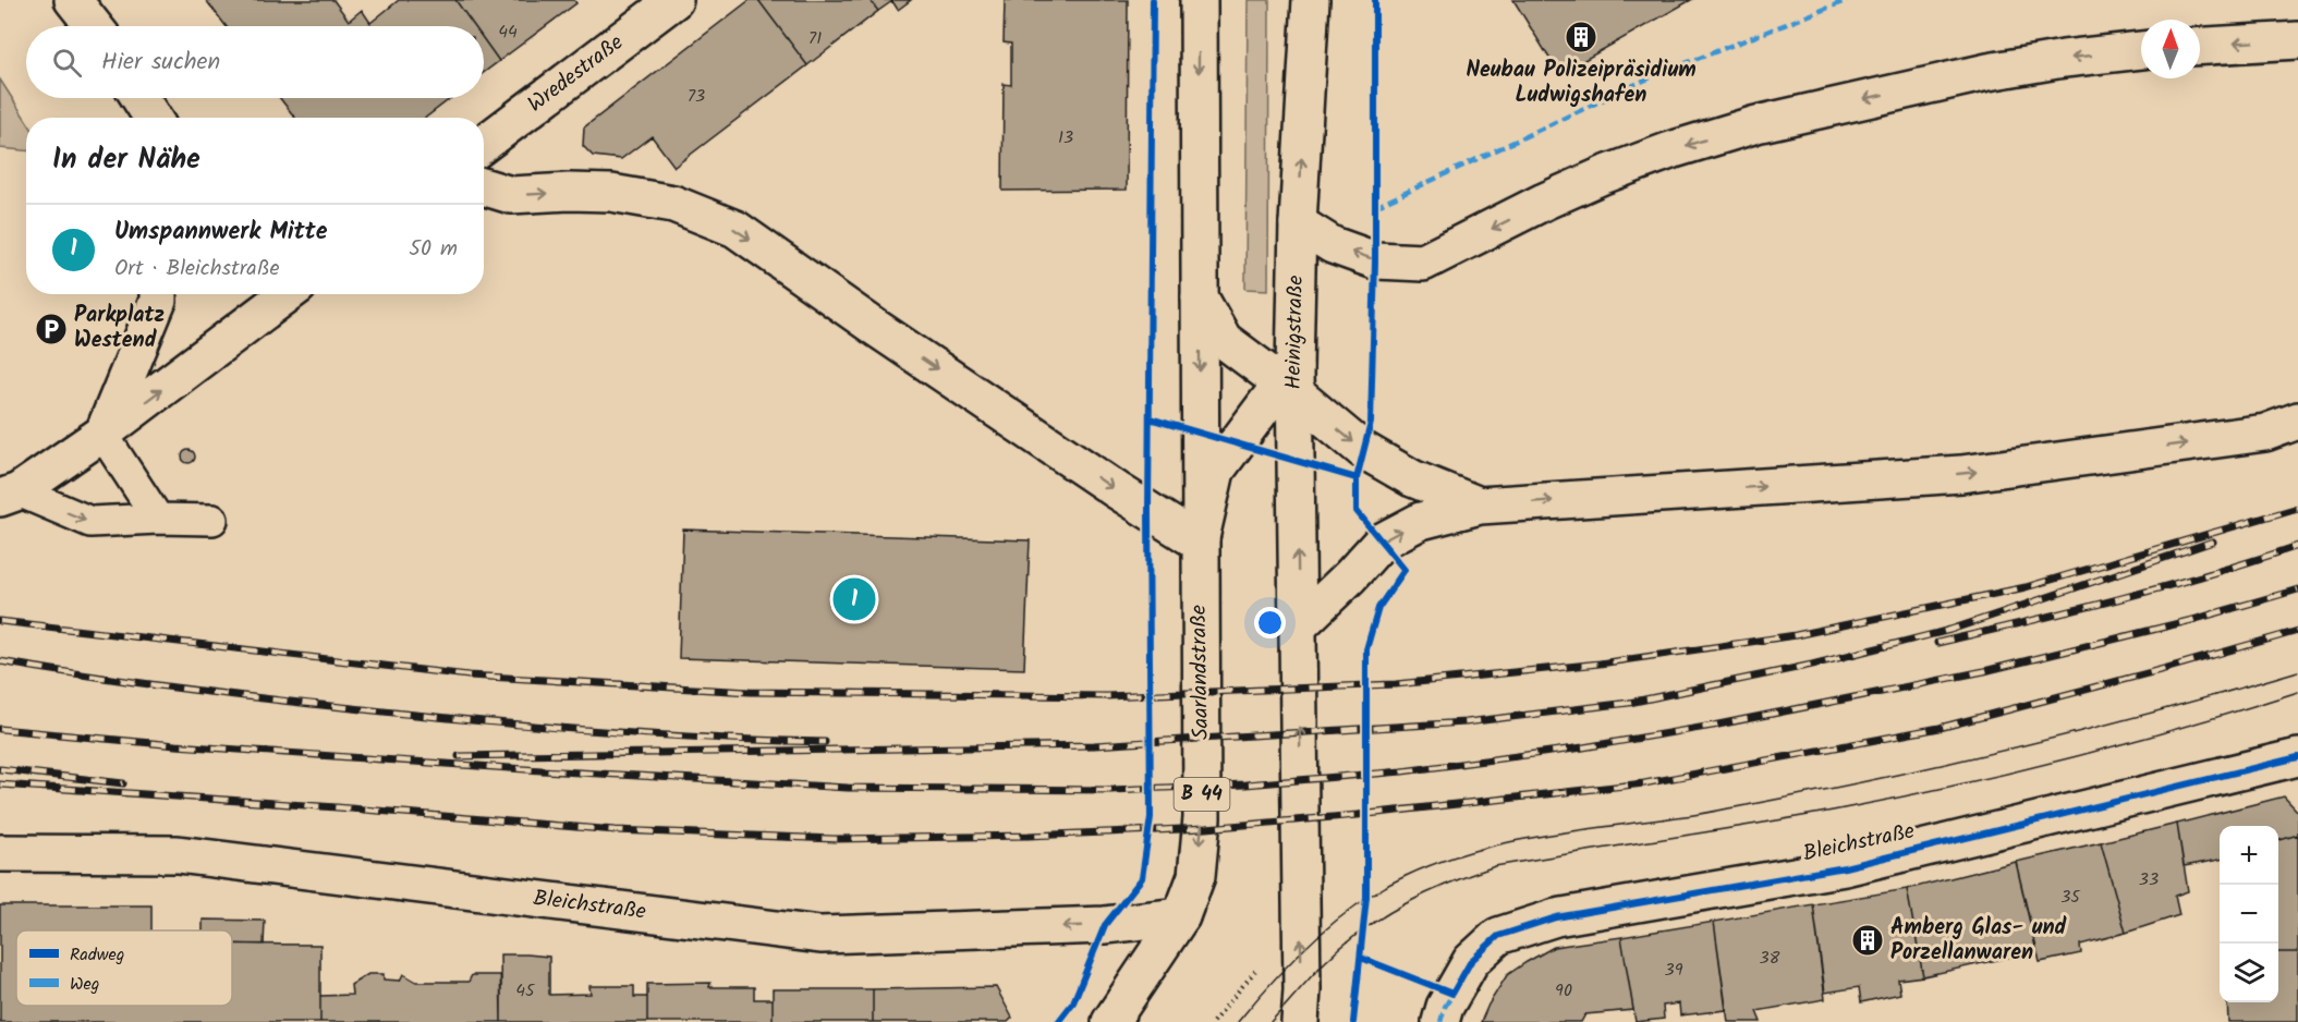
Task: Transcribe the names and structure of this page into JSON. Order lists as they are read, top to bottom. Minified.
{"streets":{"main road":["Wredestraße","Heinigstraße","Saarlandstraße","B 44","Bleichstraße"]},"crossings":[["Saarlandstraße","Bleichstraße"]],"one_way":["Heinigstraße","Saarlandstraße","Bleichstraße"],"places":{"building":["Neubau Polizeipräsidium Ludwigshafen","Amberg Glas- und Porzellanwaren"],"parking":["Parkplatz Westend"]},"house_numbers":["44","71","73","13","33","35","38","39","45","90"],"legend":["Radweg","Weg"],"north":"top","page":{"search":"Hier suchen","heading":"In der Nähe","list":[{"mark":"1","name":"Umspannwerk Mitte","note":"Ort · Bleichstraße","value":"50 m"}],"pins":"1","map_buttons":["+","−"]}}
